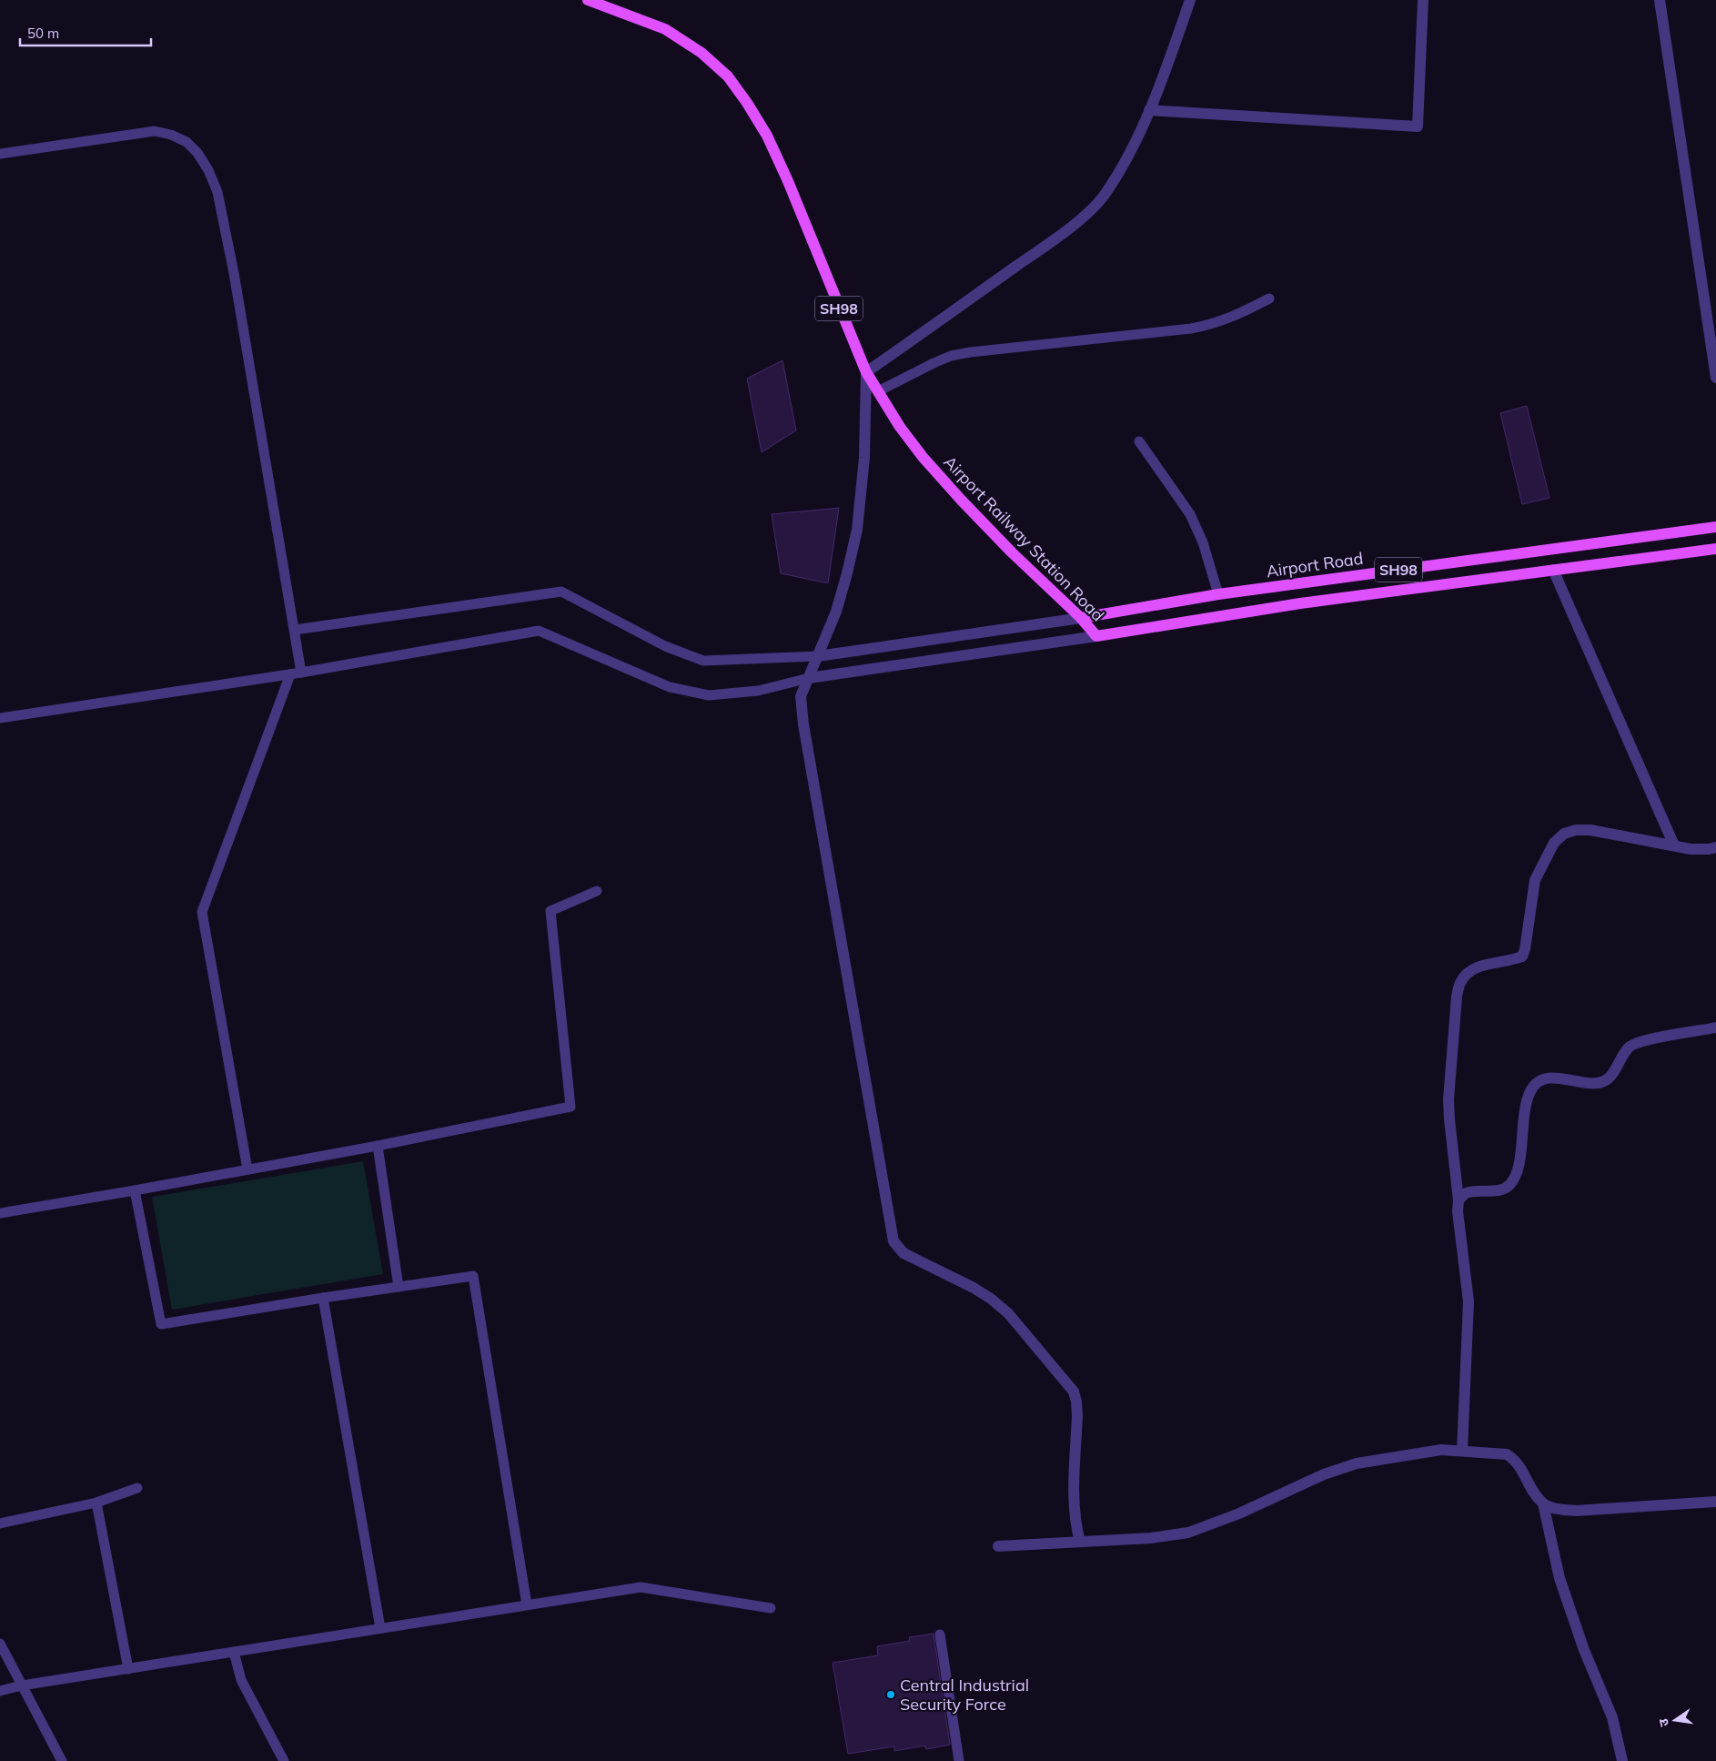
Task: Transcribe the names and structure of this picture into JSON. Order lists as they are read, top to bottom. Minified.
{"streets":{"main road":["SH98","Airport Railway Station Road","Airport Road"]},"crossings":[["SH98","Airport Railway Station Road"],["Airport Railway Station Road","Airport Road"]],"places":["Central Industrial Security Force"],"scale_bar":"50 m","north":"left"}
